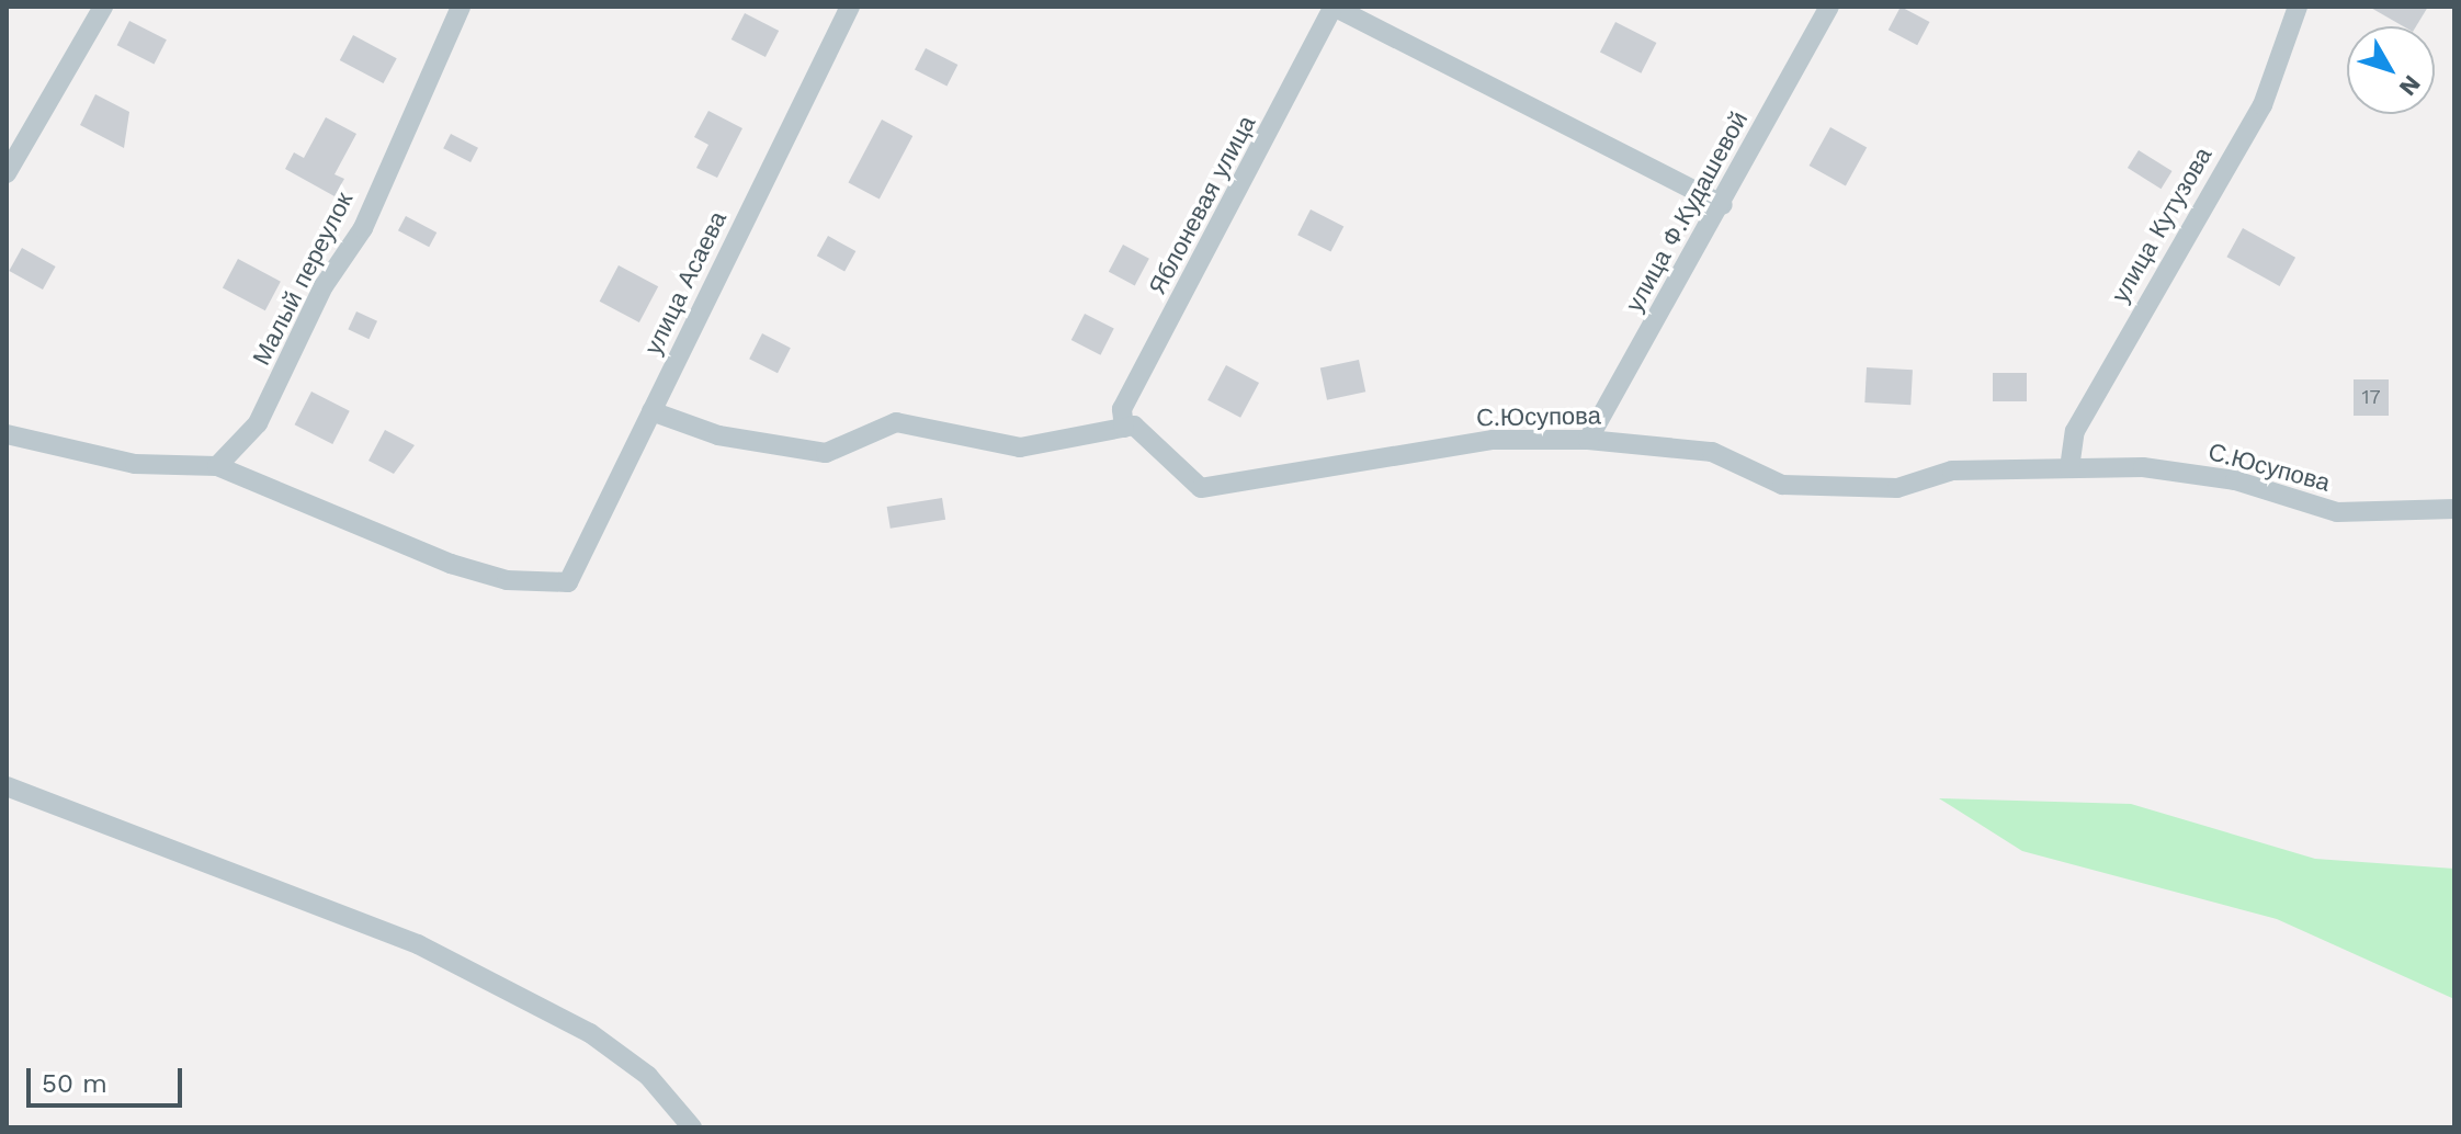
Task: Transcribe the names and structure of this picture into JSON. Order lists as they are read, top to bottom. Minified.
{"streets":{"street":["Яблоневая улица","улица Ф.Кудашевой","улица Кутузова","Малый переулок","улица Асаева","С.Юсупова"]},"crossings":[["Яблоневая улица","С.Юсупова"],["улица Ф.Кудашевой","С.Юсупова"],["улица Кутузова","С.Юсупова"],["Малый переулок","улица Асаева"]],"house_numbers":["17"],"scale_bar":"50 m","north":"bottom right"}
